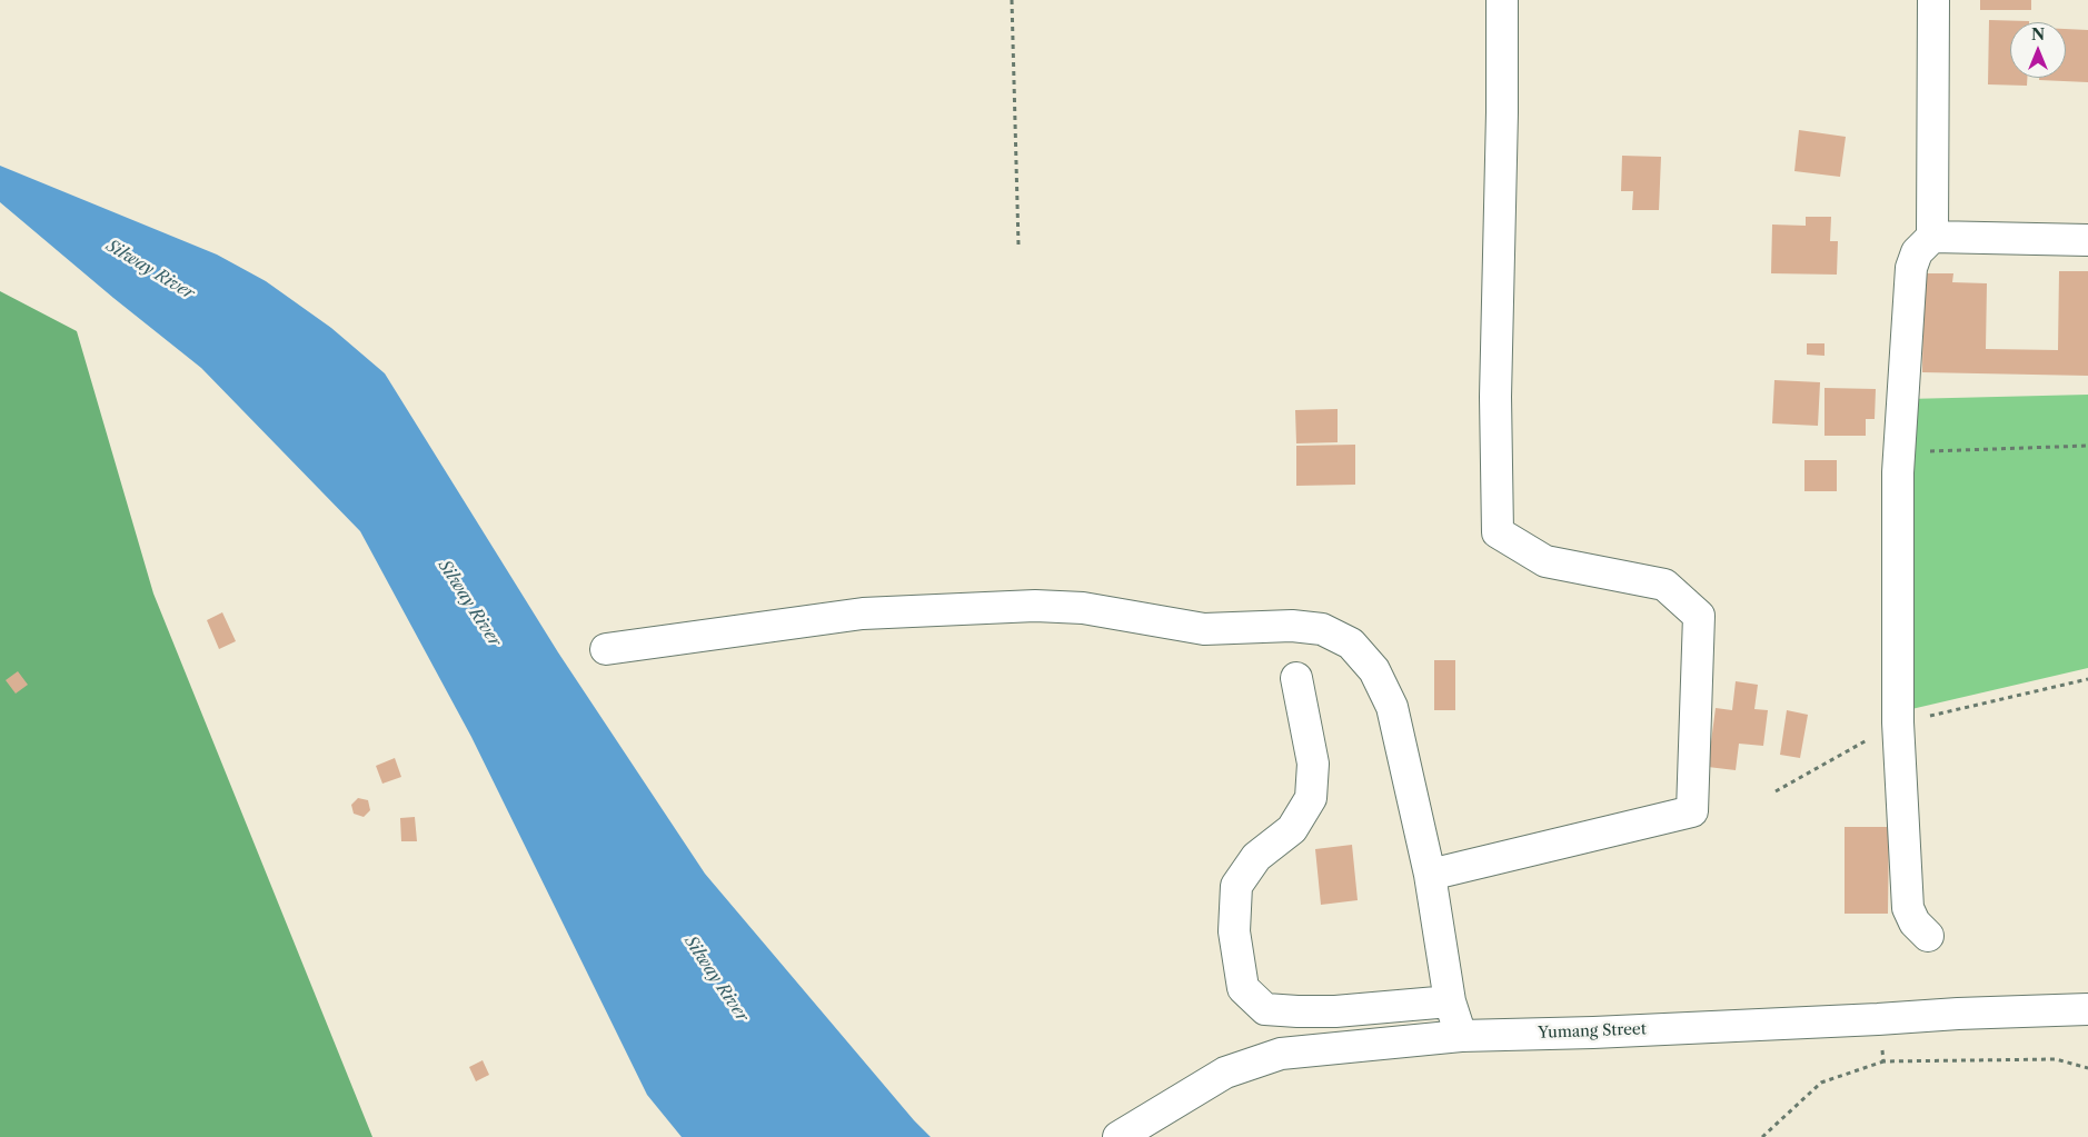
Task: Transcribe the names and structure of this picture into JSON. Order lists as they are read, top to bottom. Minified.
{"streets":{"street":["Yumang Street"]},"water":["Silway River"],"north":"top"}
